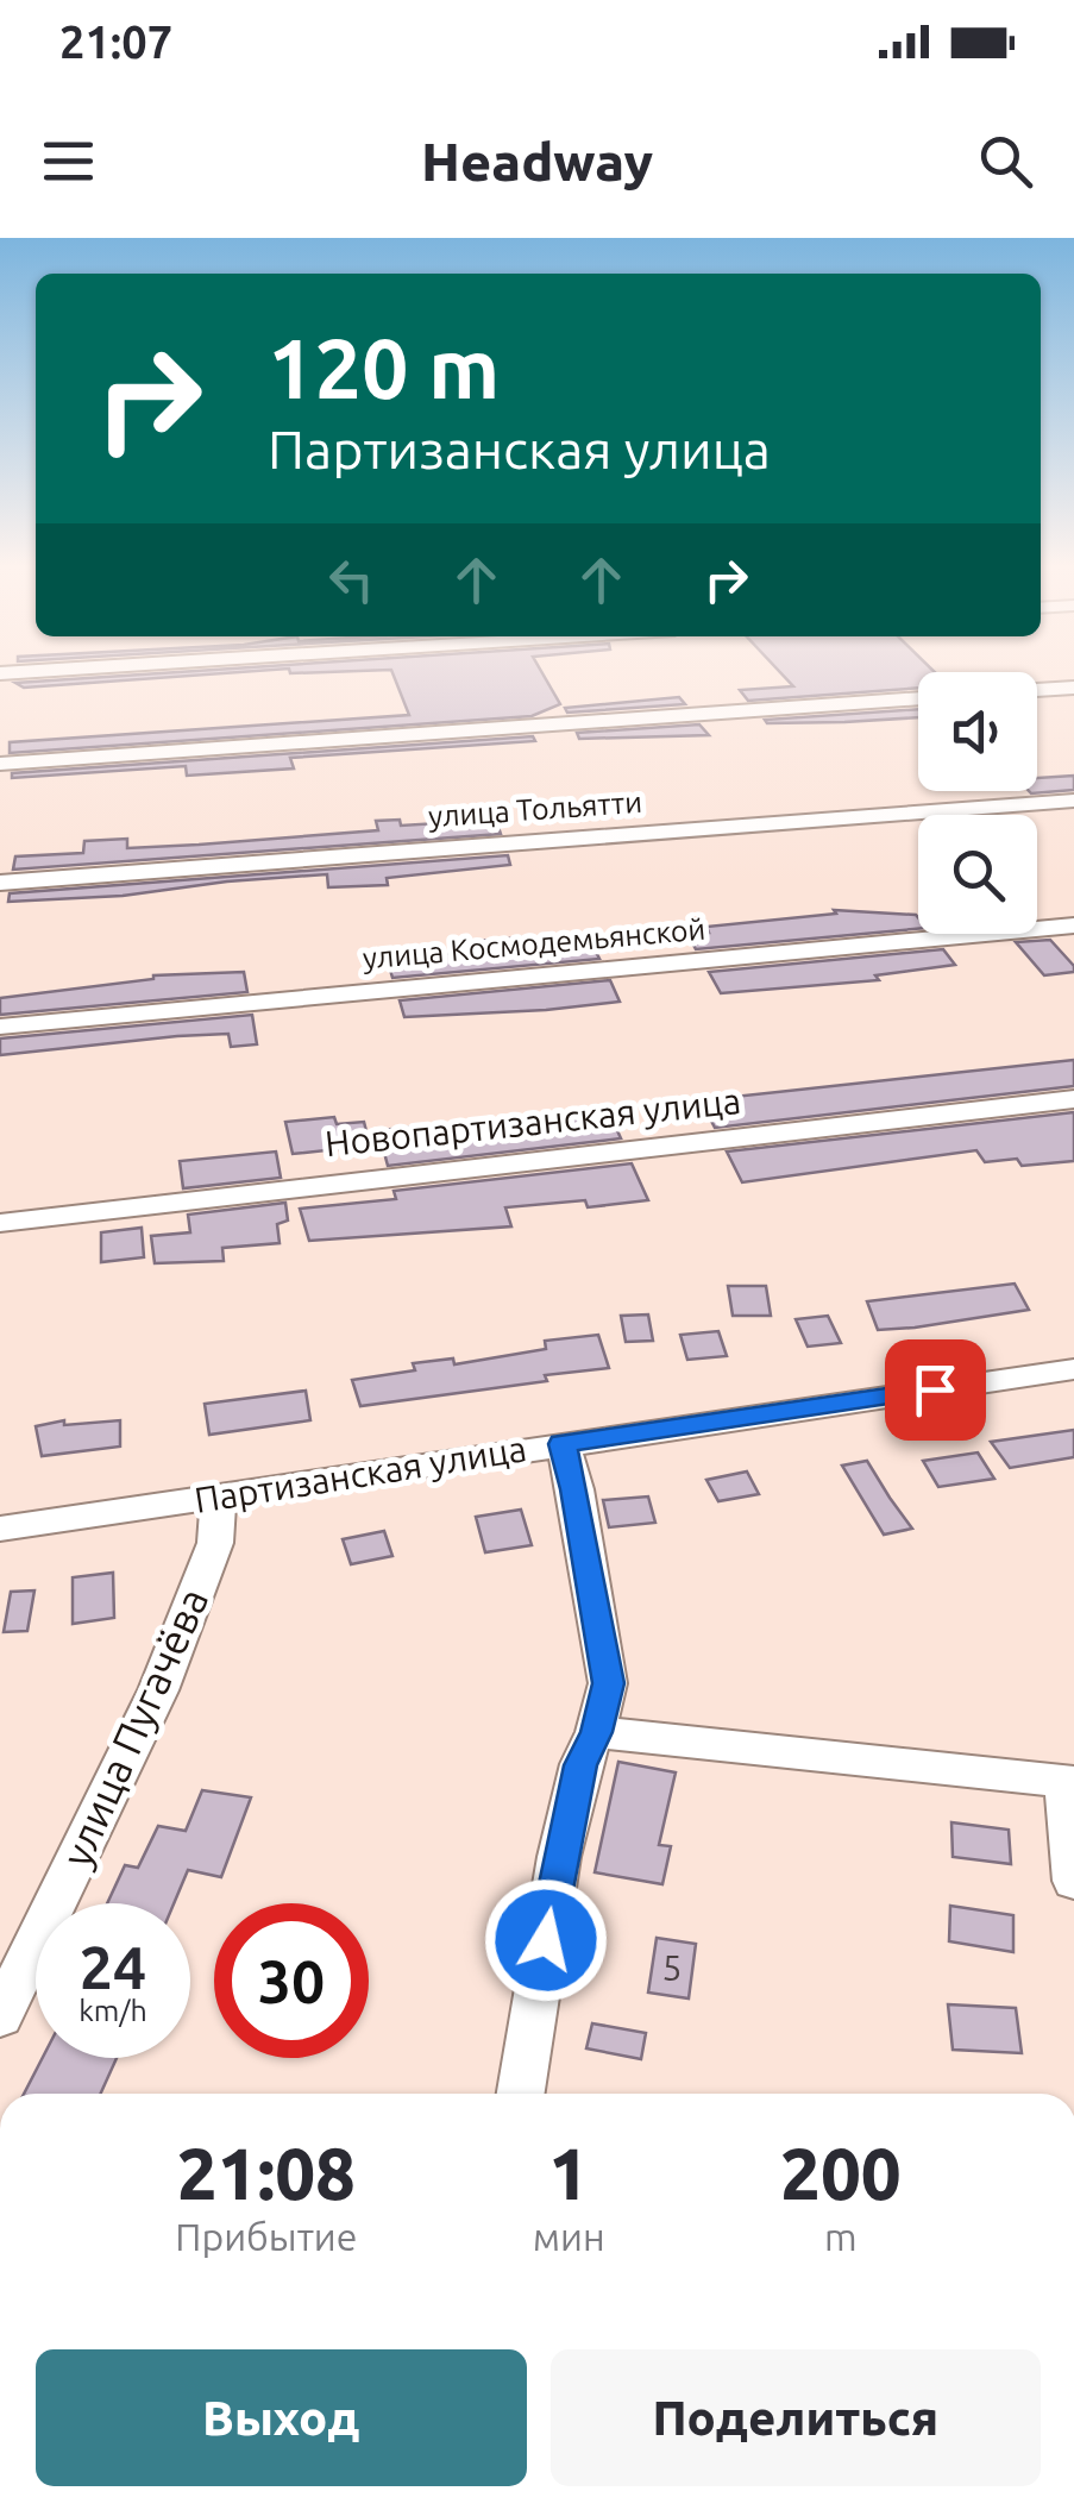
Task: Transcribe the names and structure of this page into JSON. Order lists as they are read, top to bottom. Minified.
{"streets":{"street":["улица Тольятти","улица Космодемьянской","Новопартизанская улица","Партизанская улица","улица Пугачёва"]},"crossings":[["Партизанская улица","улица Пугачёва"]],"house_numbers":["5"],"page":{"status":"21:07","header":"Headway","turn":["120 m","Партизанская улица"],"speed":"24 km/h","limit":"30","eta":["21:08","Прибытие","1","мин","200","m"],"buttons":["Выход","Поделиться"]}}
